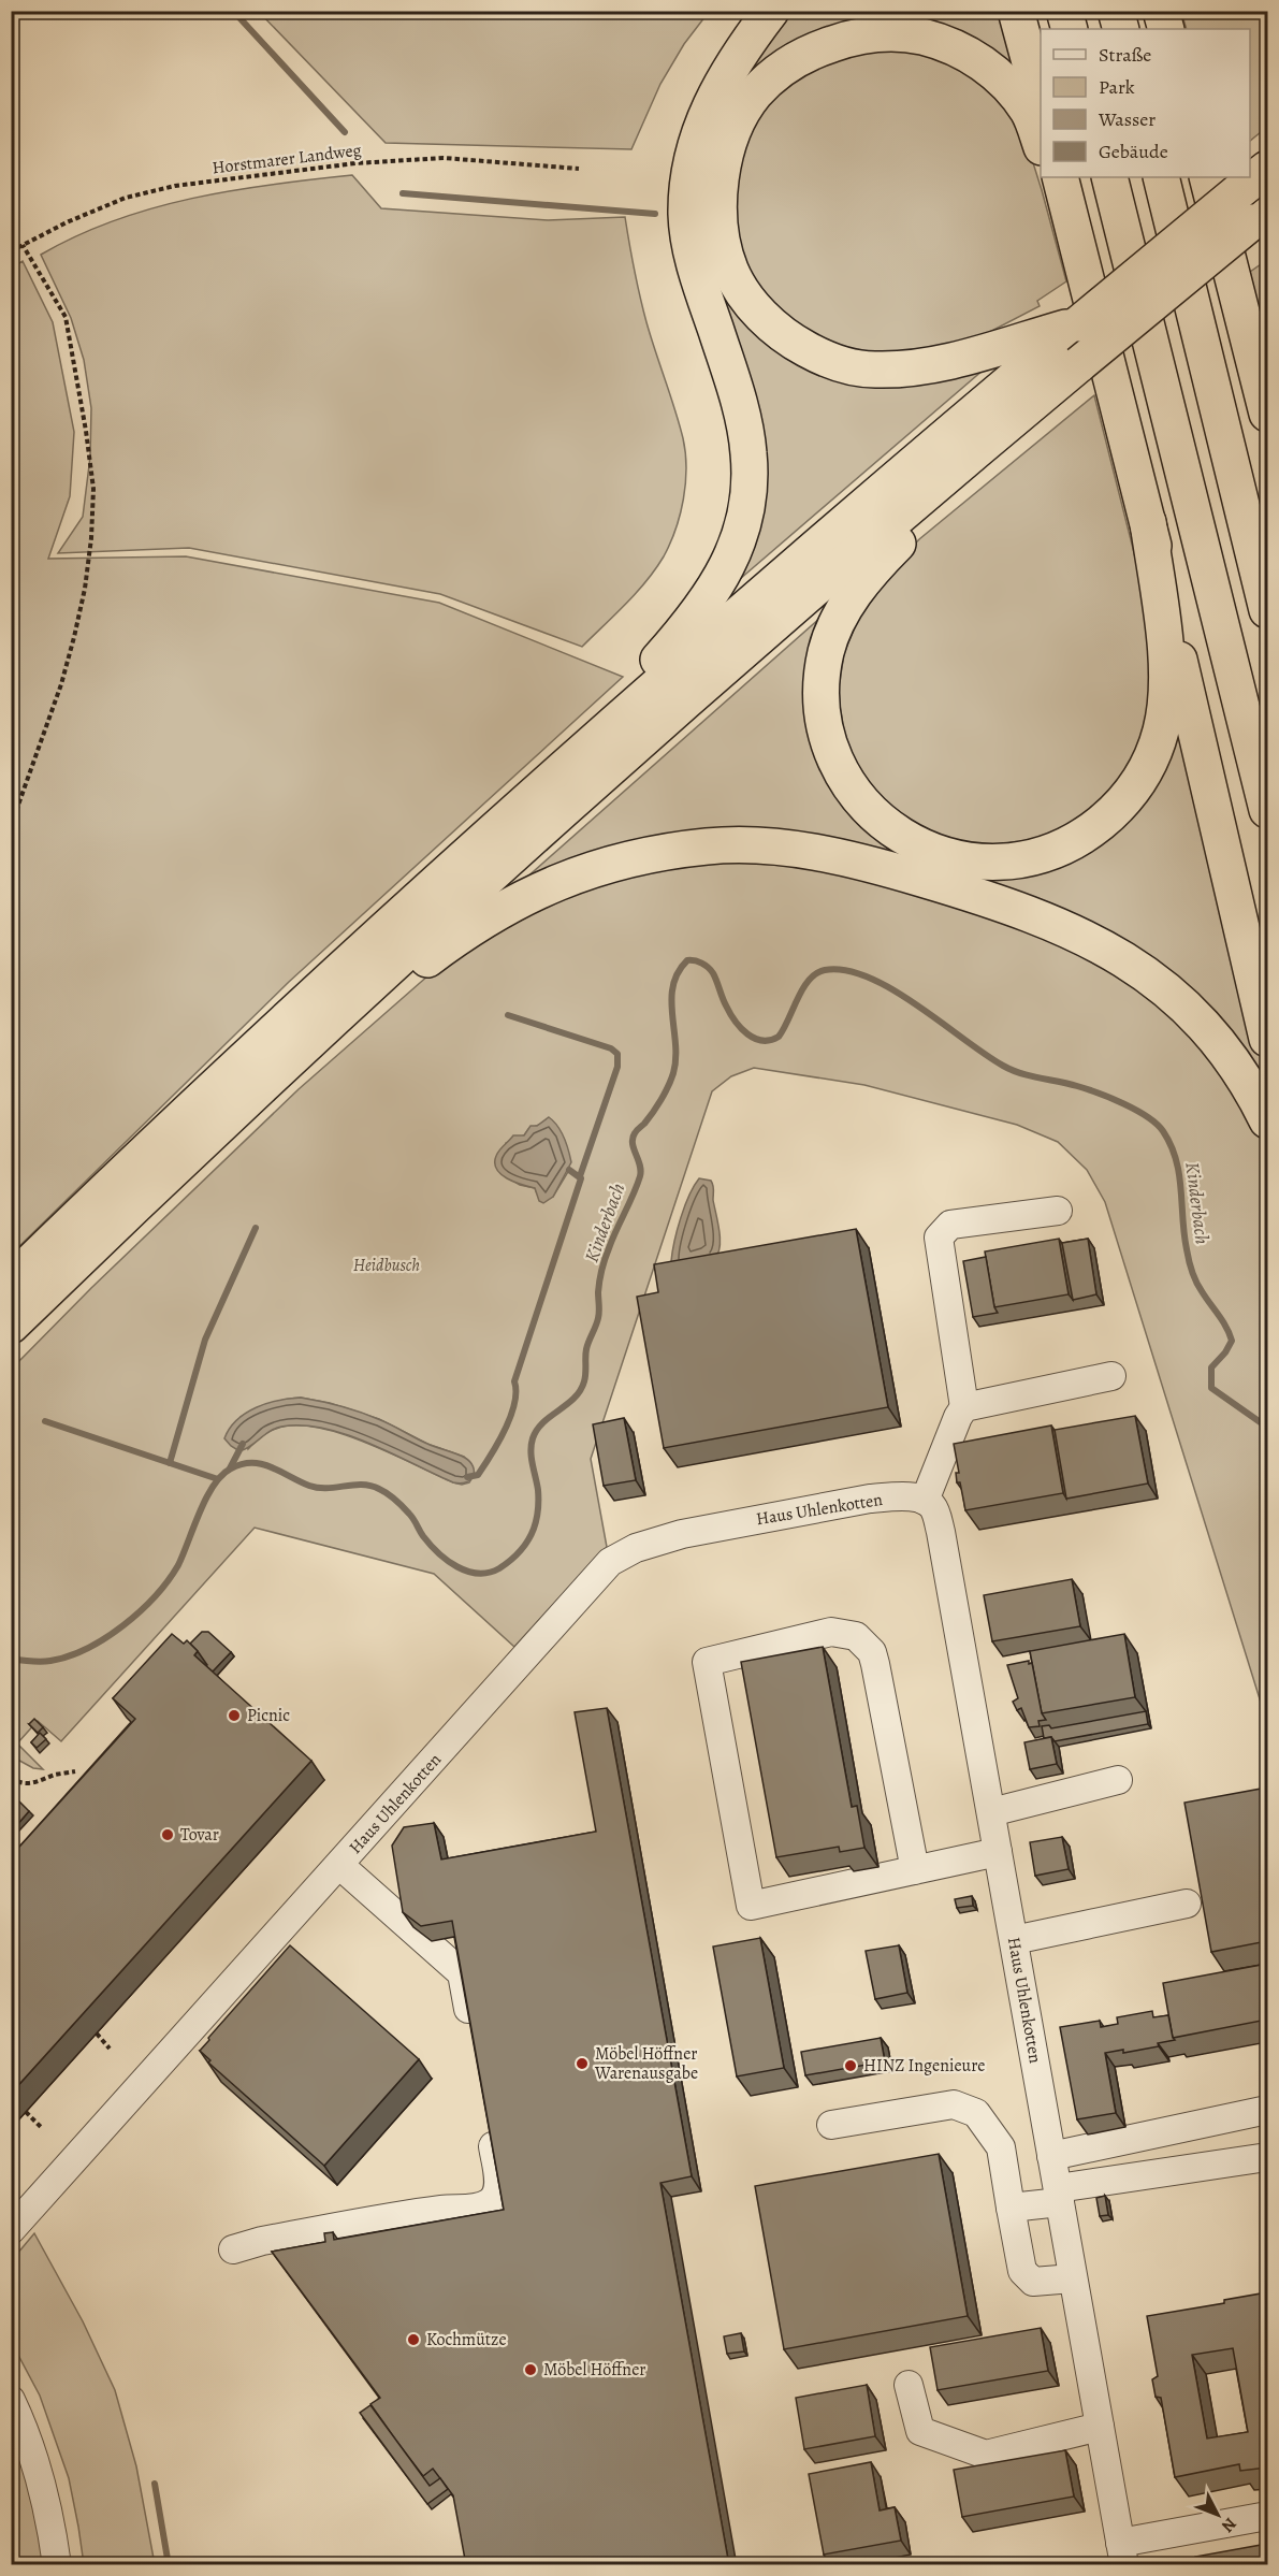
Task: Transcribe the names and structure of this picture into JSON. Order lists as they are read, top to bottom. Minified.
{"streets":{"street":["Haus Uhlenkotten"],"path":["Horstmarer Landweg"]},"water":["Kinderbach"],"parks":["Heidbusch"],"places":["Picnic","Tovar","Möbel Höffner Warenausgabe","HINZ Ingenieure","Kochmütze","Möbel Höffner"],"legend":["Straße","Park","Wasser","Gebäude"],"north":"bottom right"}
